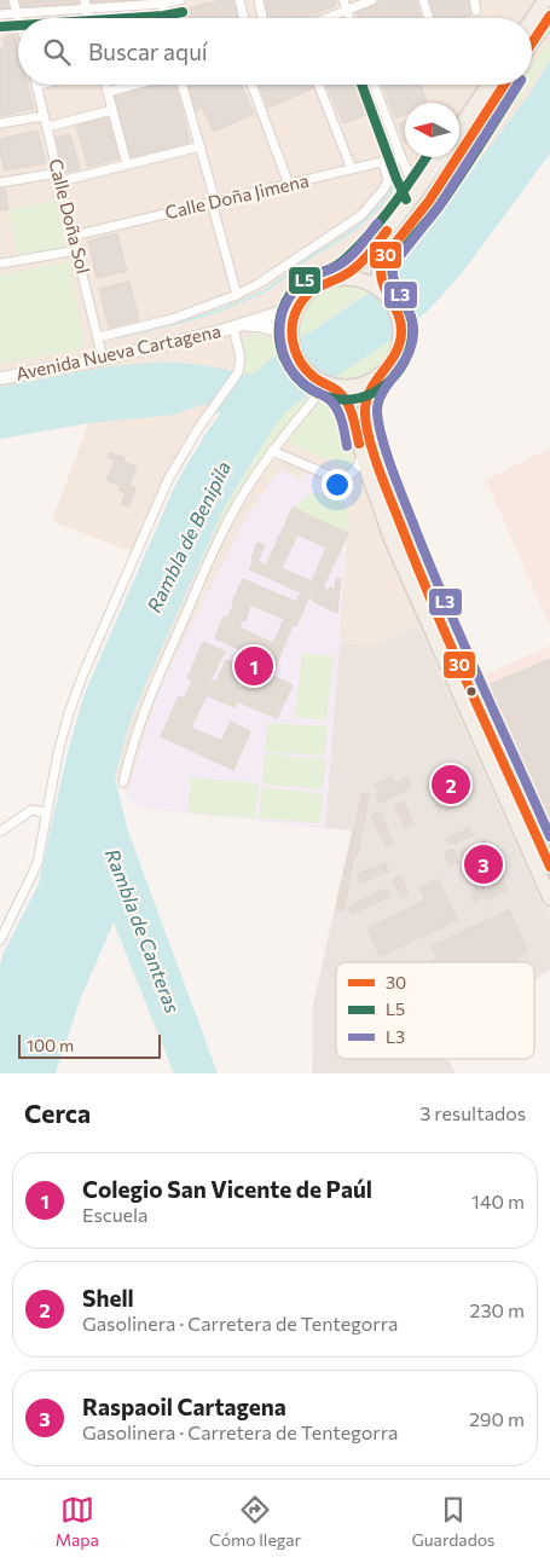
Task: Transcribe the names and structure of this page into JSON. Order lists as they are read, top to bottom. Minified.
{"streets":{"main road":["Avenida Nueva Cartagena"],"street":["Calle Doña Jimena","Calle Doña Sol"]},"crossings":[["Calle Doña Jimena","Calle Doña Sol"],["Calle Doña Sol","Avenida Nueva Cartagena"]],"water":["Rambla de Benipila","Rambla de Canteras"],"lines":["transit line L5","transit line 30","transit line L3"],"legend":["30","L5","L3"],"scale_bar":"100 m","north":"left","page":{"search":"Buscar aquí","pins":["1","2","3"],"scale":"100 m","heading":["Cerca","3 resultados"],"list":[{"mark":"1","name":"Colegio San Vicente de Paúl","note":"Escuela","value":"140 m"},{"mark":"2","name":"Shell","note":"Gasolinera · Carretera de Tentegorra","value":"230 m"},{"mark":"3","name":"Raspaoil Cartagena","note":"Gasolinera · Carretera de Tentegorra","value":"290 m"}],"nav":["Mapa","Cómo llegar","Guardados"]}}
